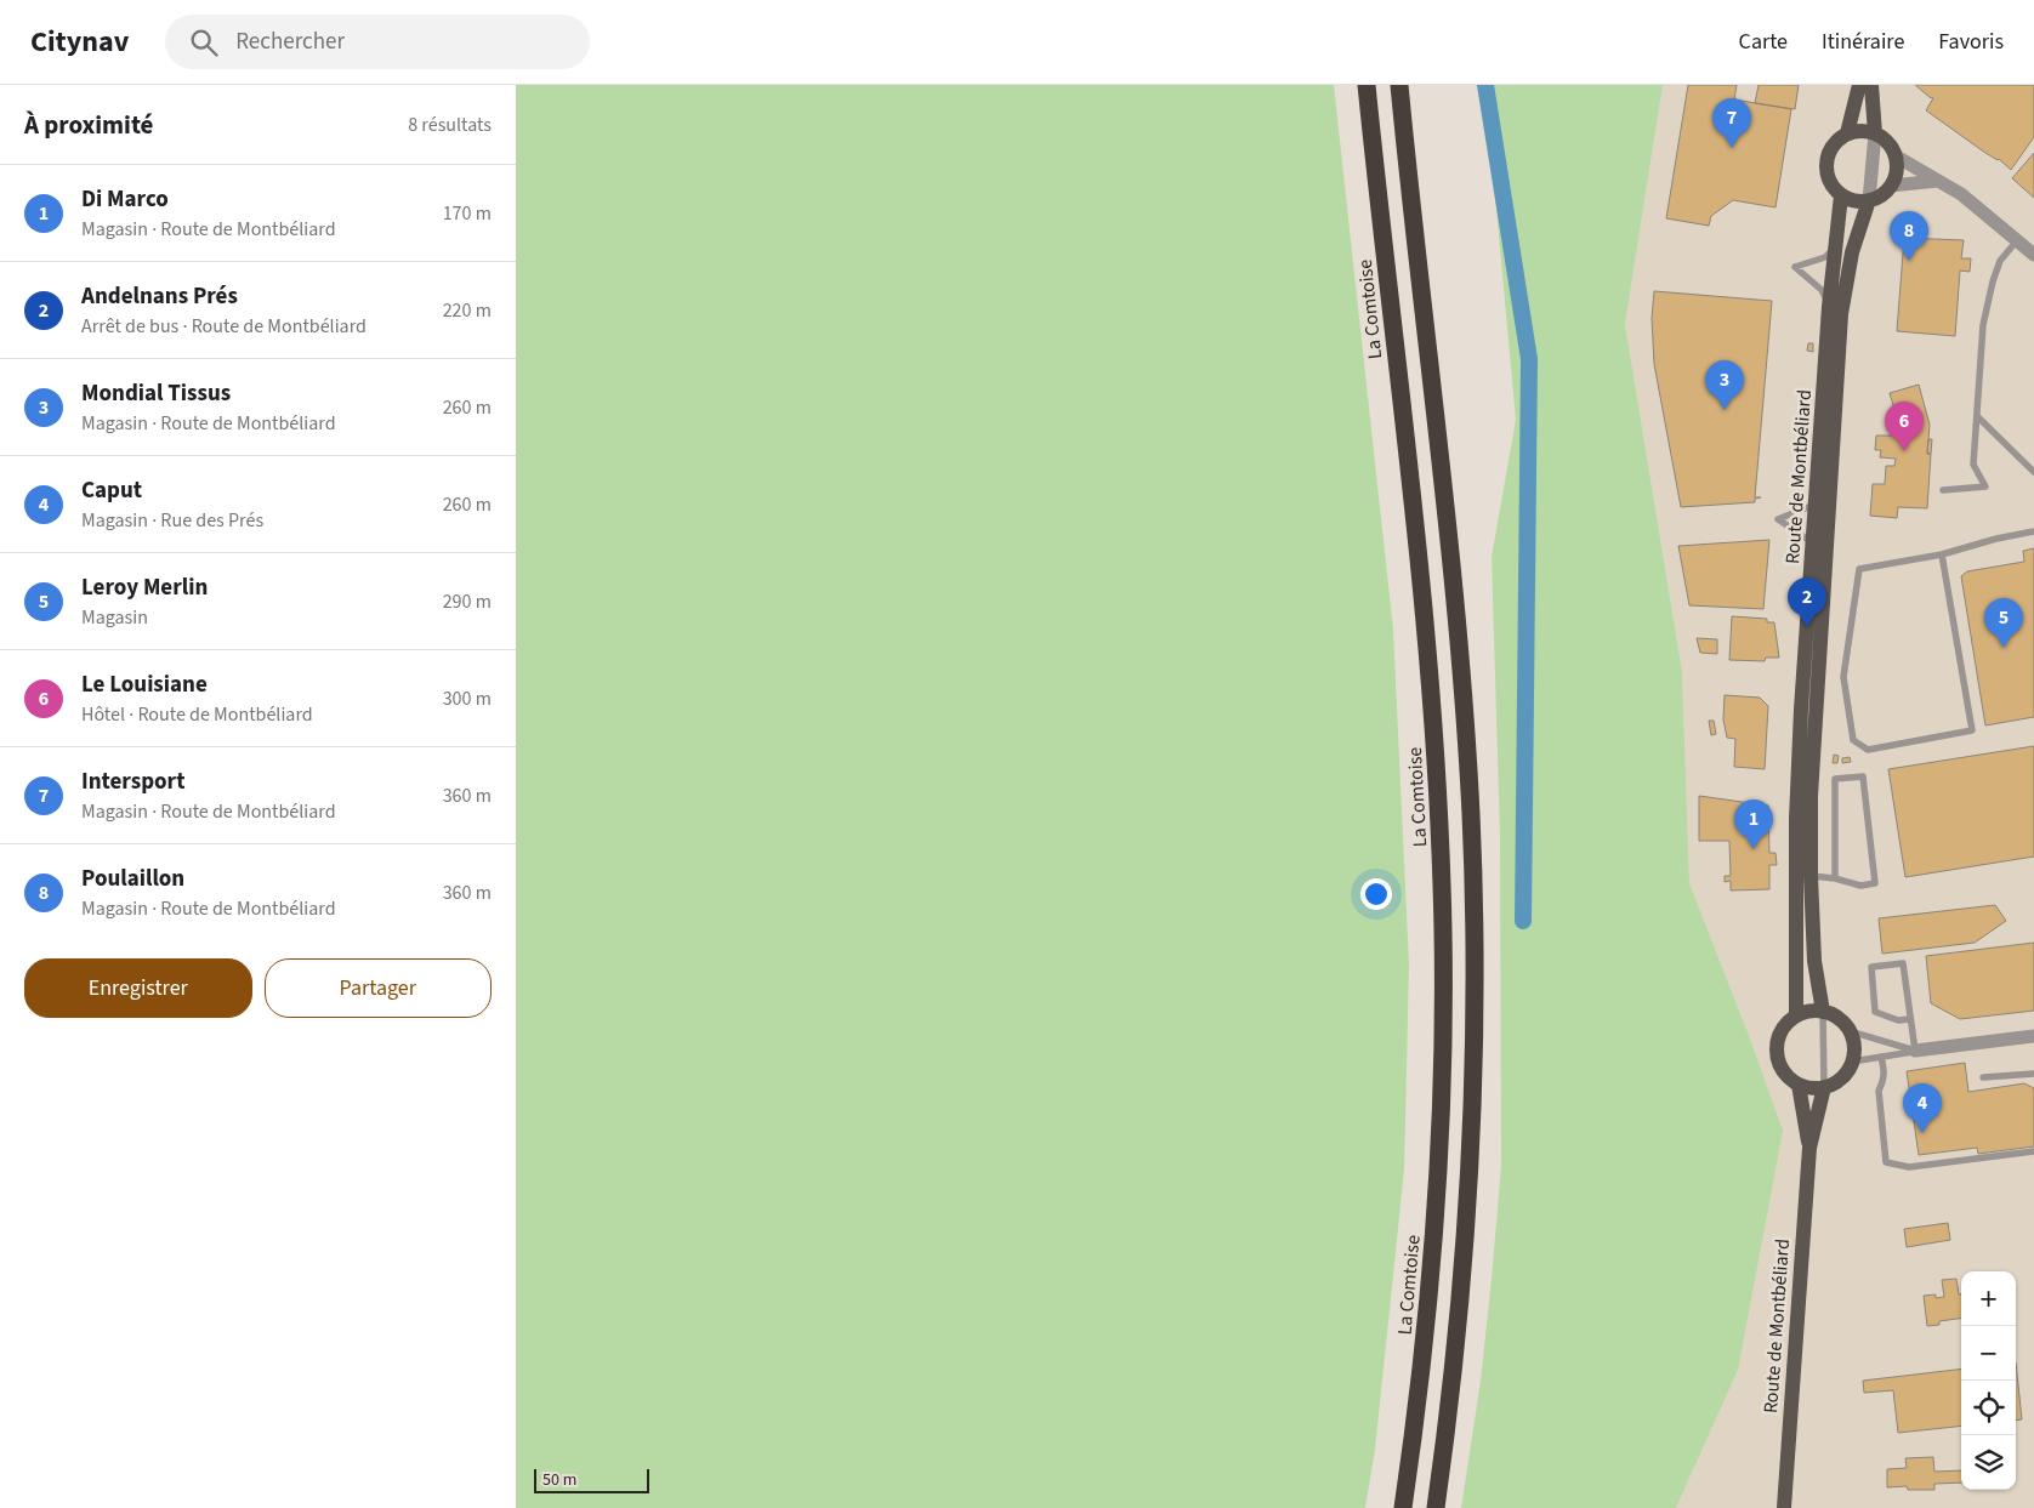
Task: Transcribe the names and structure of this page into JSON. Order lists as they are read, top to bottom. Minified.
{"streets":{"highway":["La Comtoise"],"main road":["Route de Montbéliard"]},"scale_bar":"50 m","page":{"header":"Citynav","search":"Rechercher","nav":["Carte","Itinéraire","Favoris"],"heading":["À proximité","8 résultats"],"pins":["7","8","3","6","2","5","1","4"],"list":[{"mark":"1","name":"Di Marco","note":"Magasin · Route de Montbéliard","value":"170 m"},{"mark":"2","name":"Andelnans Prés","note":"Arrêt de bus · Route de Montbéliard","value":"220 m"},{"mark":"3","name":"Mondial Tissus","note":"Magasin · Route de Montbéliard","value":"260 m"},{"mark":"4","name":"Caput","note":"Magasin · Rue des Prés","value":"260 m"},{"mark":"5","name":"Leroy Merlin","note":"Magasin","value":"290 m"},{"mark":"6","name":"Le Louisiane","note":"Hôtel · Route de Montbéliard","value":"300 m"},{"mark":"7","name":"Intersport","note":"Magasin · Route de Montbéliard","value":"360 m"},{"mark":"8","name":"Poulaillon","note":"Magasin · Route de Montbéliard","value":"360 m"}],"buttons":["Enregistrer","Partager"],"map_buttons":["+","−"],"scale":"50 m"}}
